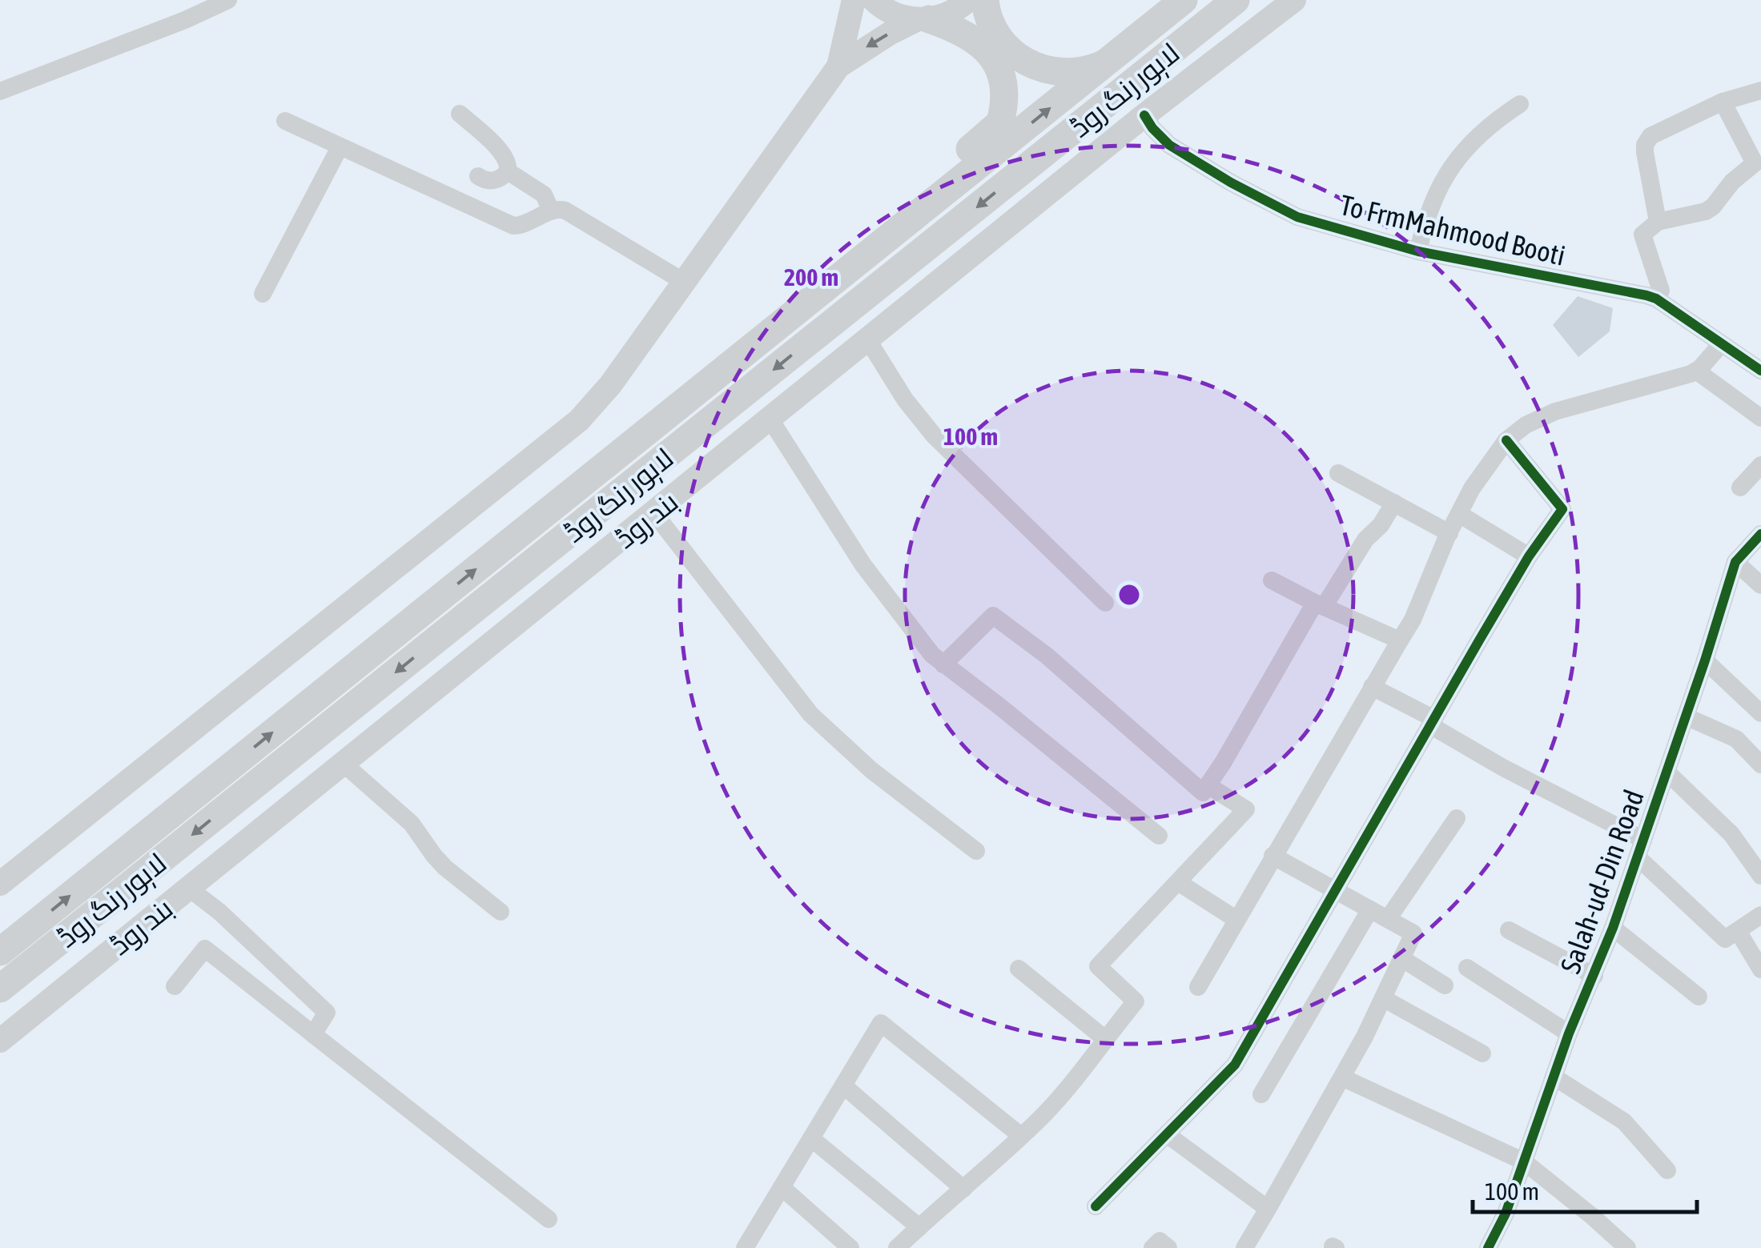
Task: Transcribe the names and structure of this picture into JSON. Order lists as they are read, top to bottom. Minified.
{"streets":{"highway":["لاہور رنگ روڈ"],"main road":["بند روڈ"],"street":["To FrmMahmood Booti","Salah-ud-Din Road"]},"crossings":[["To FrmMahmood Booti","بند روڈ"]],"scale_bar":"100 m","rings":["200 m","100 m"]}
